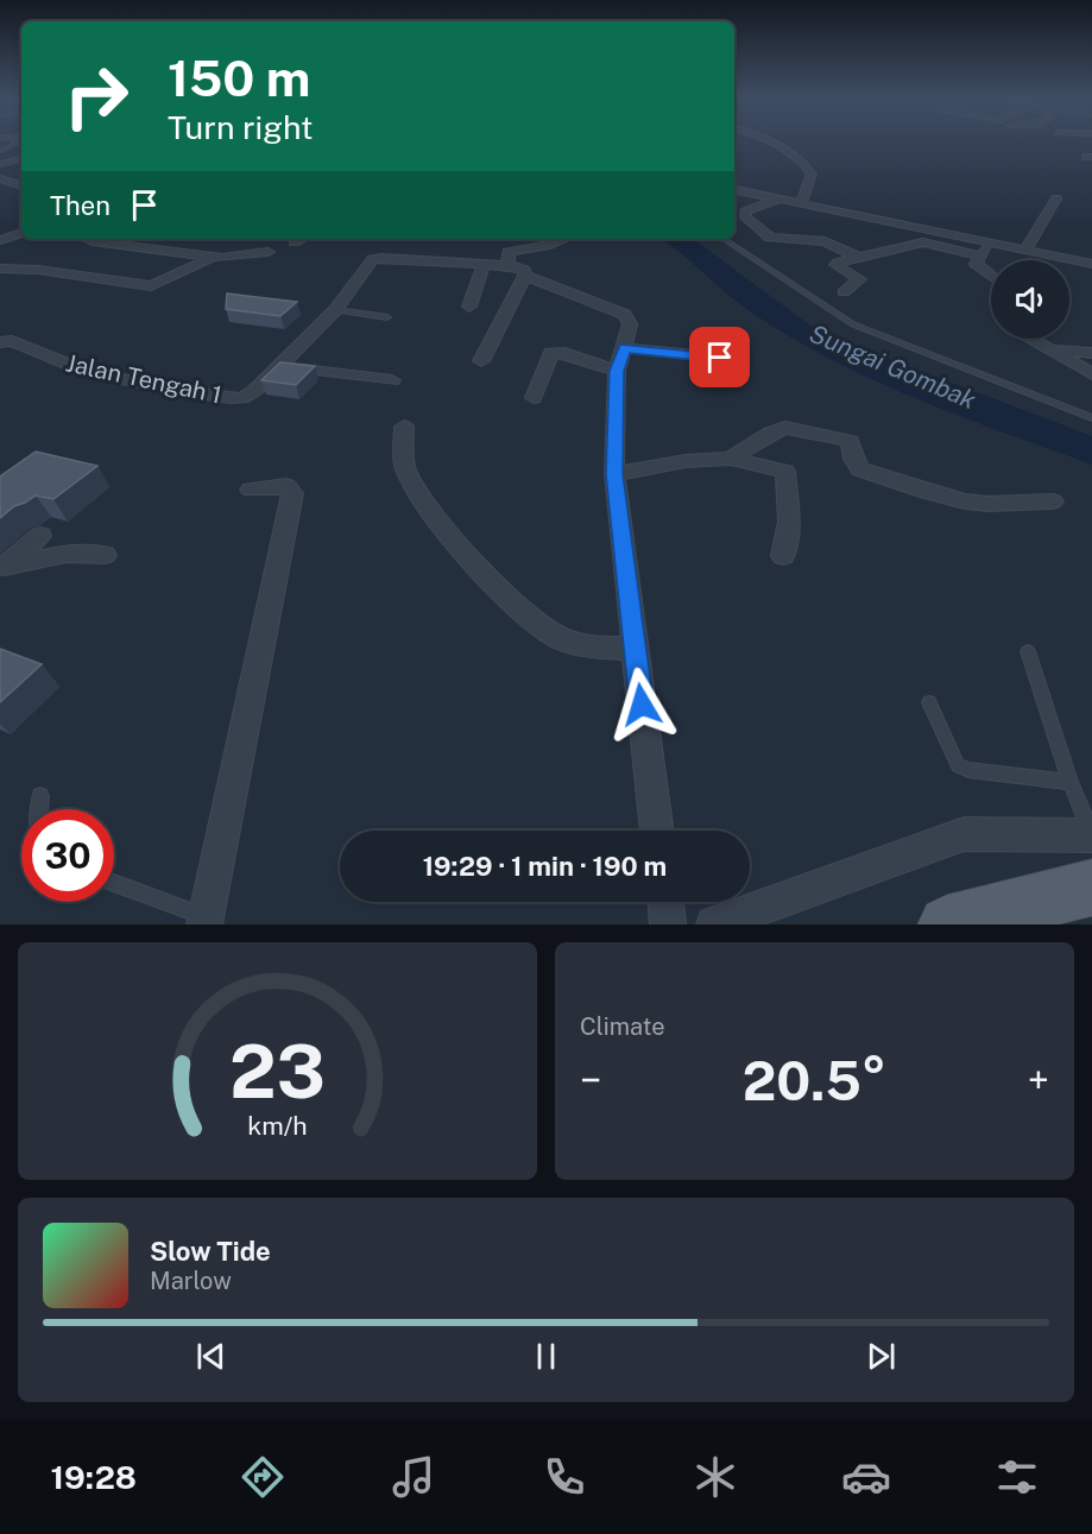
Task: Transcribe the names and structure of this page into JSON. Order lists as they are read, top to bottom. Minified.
{"streets":{"street":["Jalan Tengah 1"]},"water":["Sungai Gombak"],"page":{"turn":["150 m","Turn right"],"then":"Then","limit":"30","trip":"19:29 · 1 min · 190 m","tile":"Climate","heat":["−","20.5°","+"],"song":["Slow Tide","Marlow"],"tabs":"19:28","gauge":["23","km/h"]}}
